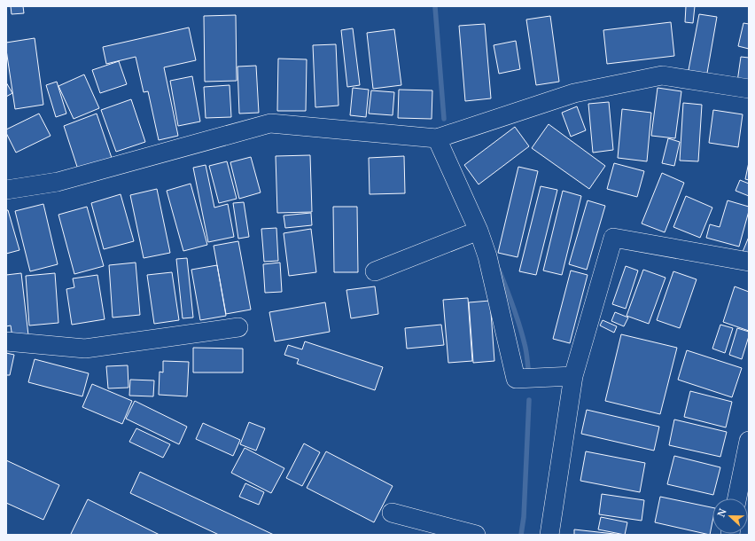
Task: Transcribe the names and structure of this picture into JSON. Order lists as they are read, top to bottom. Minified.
{"north":"left"}
